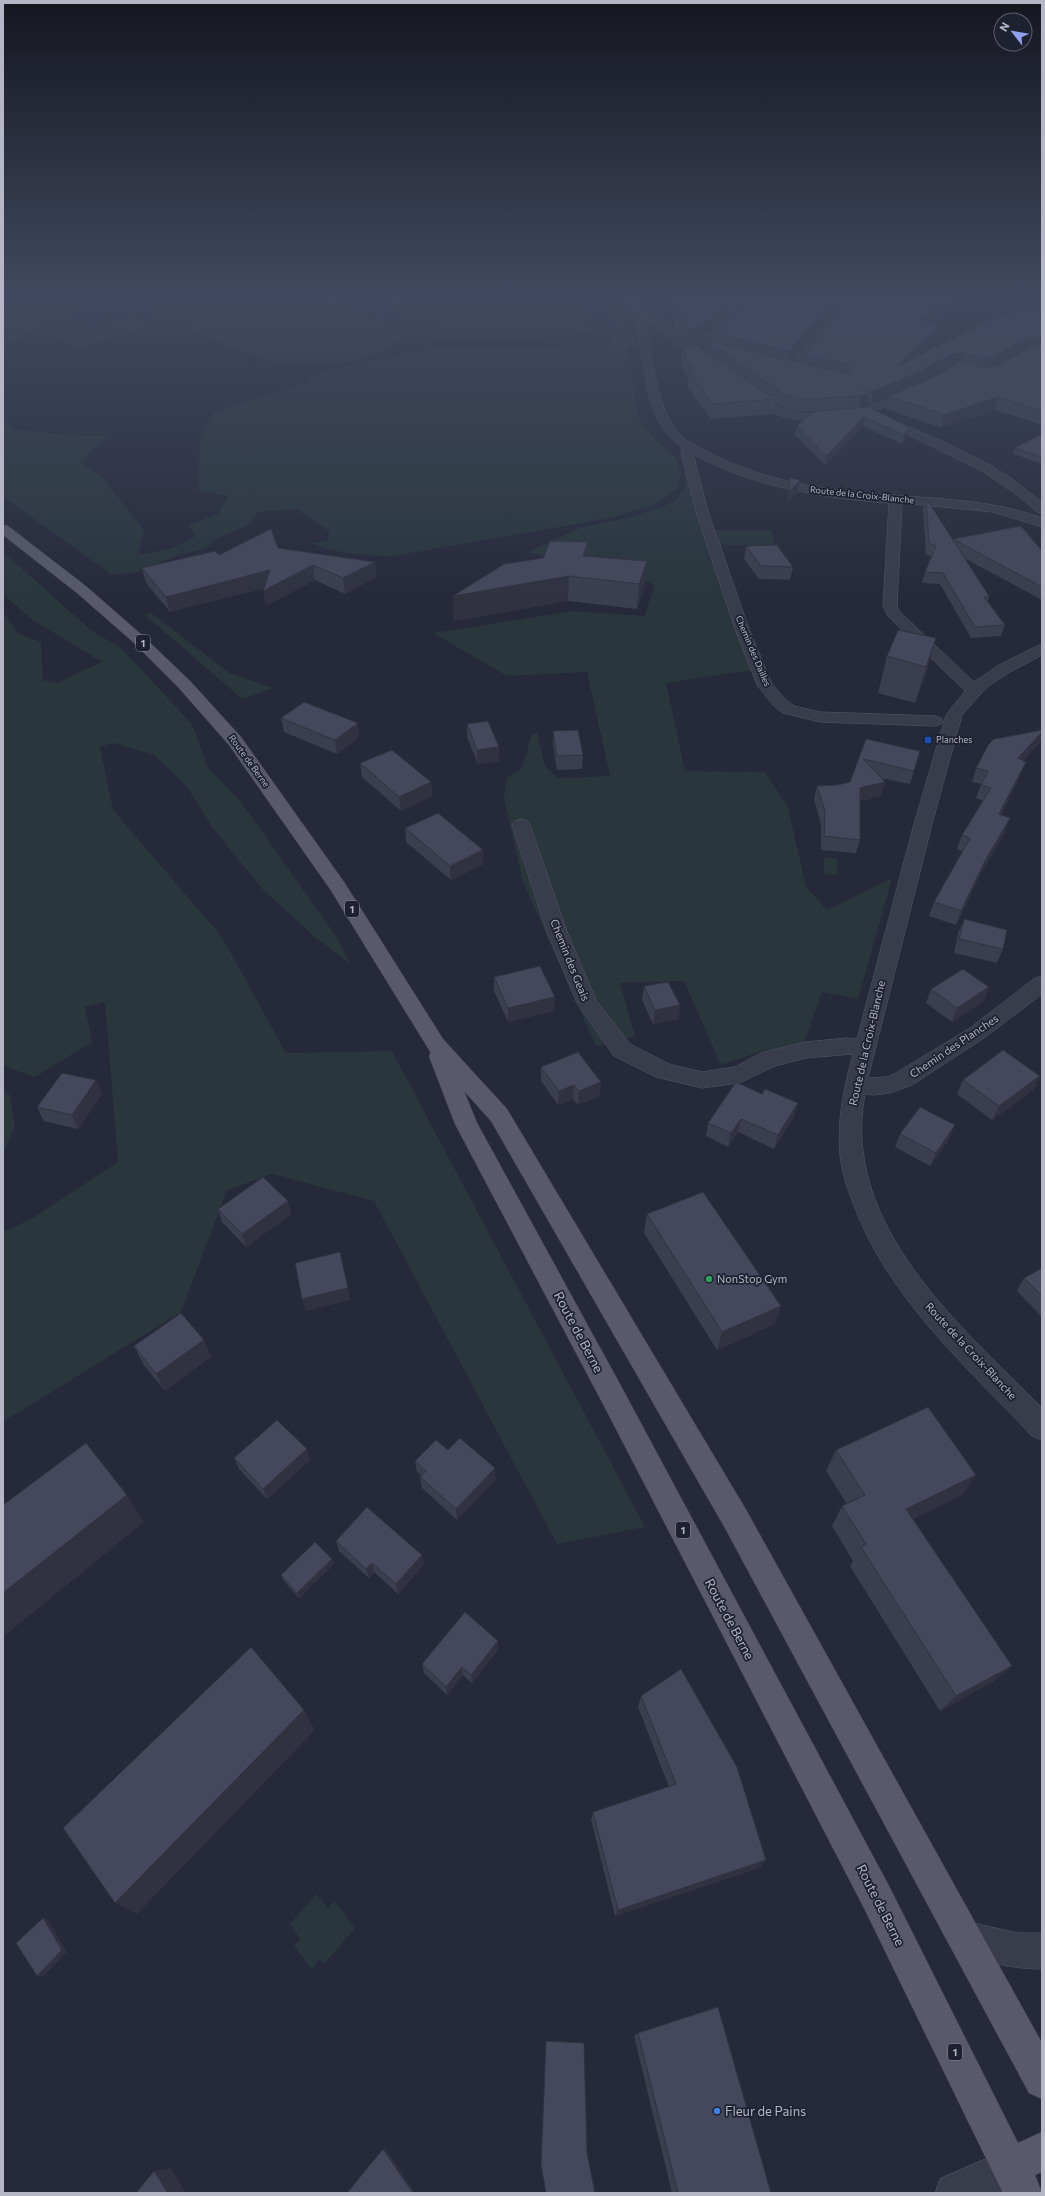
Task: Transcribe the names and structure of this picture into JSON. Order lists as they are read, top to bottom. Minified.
{"streets":{"main road":["1","Route de Berne"],"street":["Route de la Croix-Blanche","Chemin des Dailles","Chemin des Geais","Chemin des Planches"]},"crossings":[["Route de la Croix-Blanche","Chemin des Dailles"],["Route de la Croix-Blanche","Chemin des Geais"],["Route de la Croix-Blanche","Chemin des Planches"]],"places":{"transit":["Planches"],"other":["NonStop Gym","Fleur de Pains"]},"north":"top left"}
